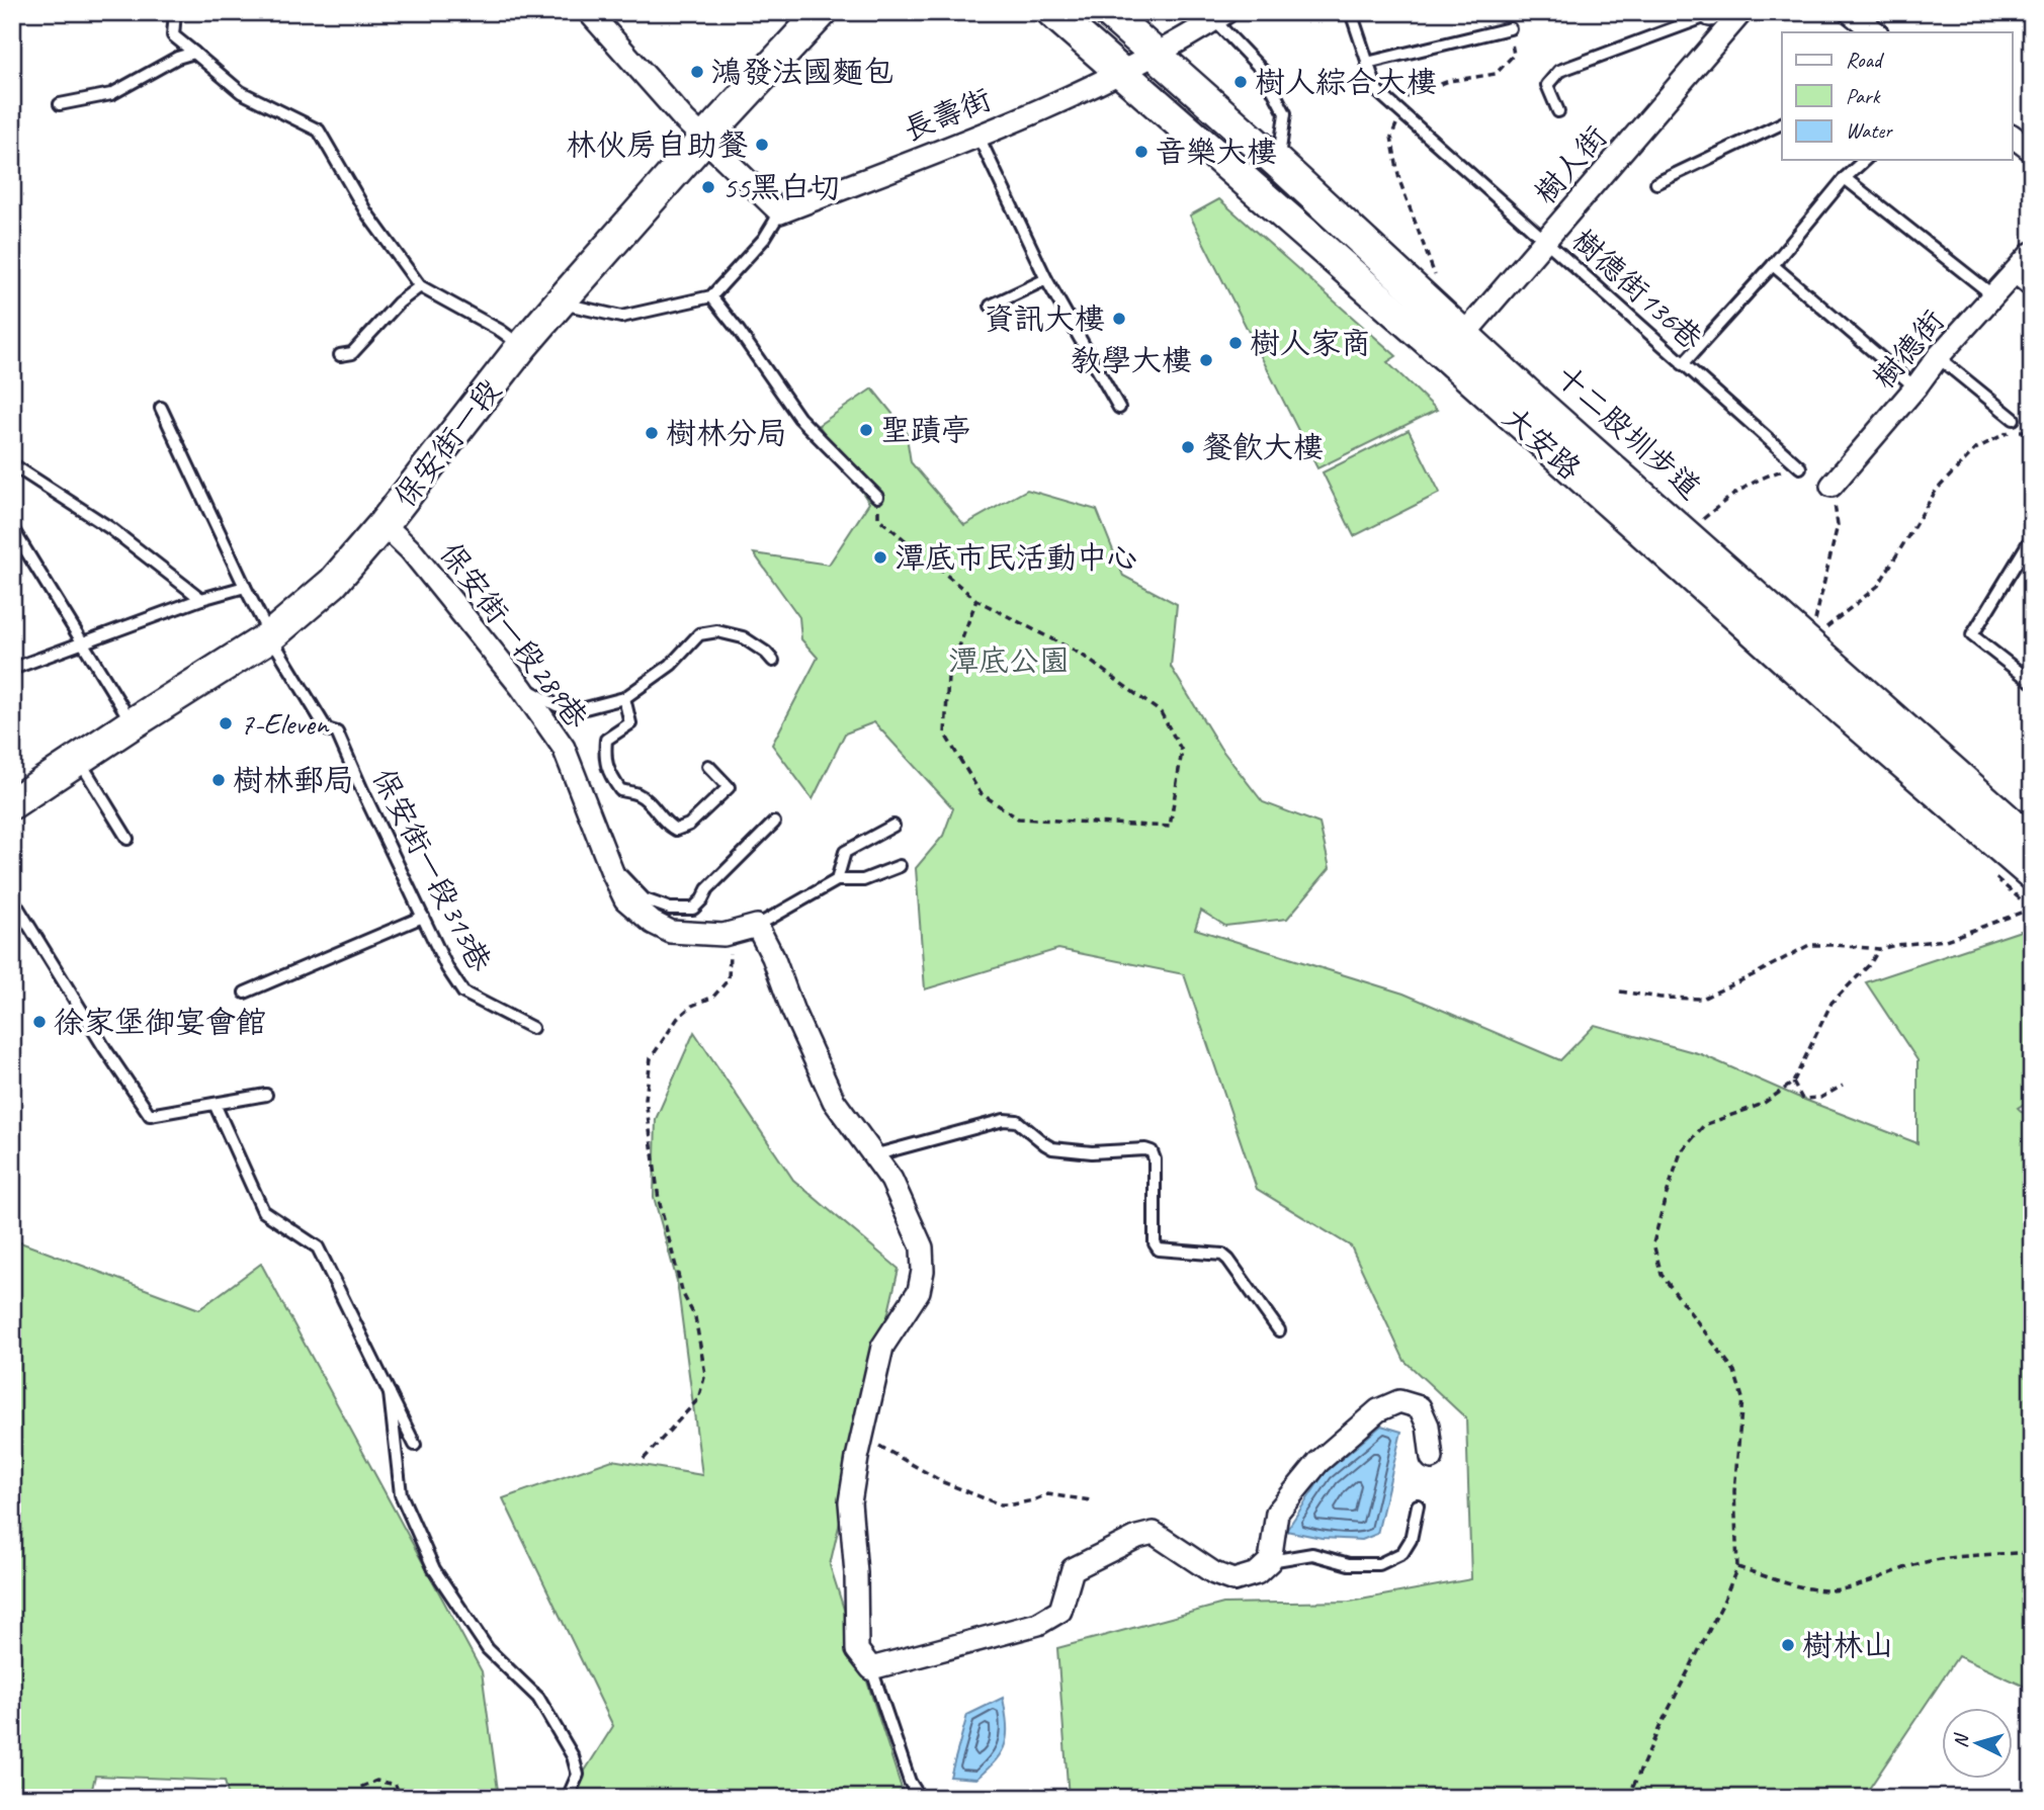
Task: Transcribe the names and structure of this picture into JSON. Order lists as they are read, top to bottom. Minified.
{"streets":{"street":["長壽街","樹人街","樹德街","保安街一段","大安路","保安街一段289巷"],"lane":["樹德街136巷","保安街一段313巷"],"path":["十二股圳步道"]},"crossings":[["長壽街","大安路"],["樹人街","樹德街136巷"],["樹人街","大安路"],["樹德街136巷","十二股圳步道"],["保安街一段","保安街一段289巷"],["保安街一段","保安街一段313巷"]],"parks":["潭底公園"],"places":["鴻發法國麵包","樹人綜合大樓","林伙房自助餐","音樂大樓","55黑白切","資訊大樓","樹人家商","教學大樓","聖蹟亭","樹林分局","餐飲大樓","潭底市民活動中心","7-Eleven","樹林郵局","徐家堡御宴會館","樹林山"],"legend":["Road","Park","Water"],"north":"left"}
